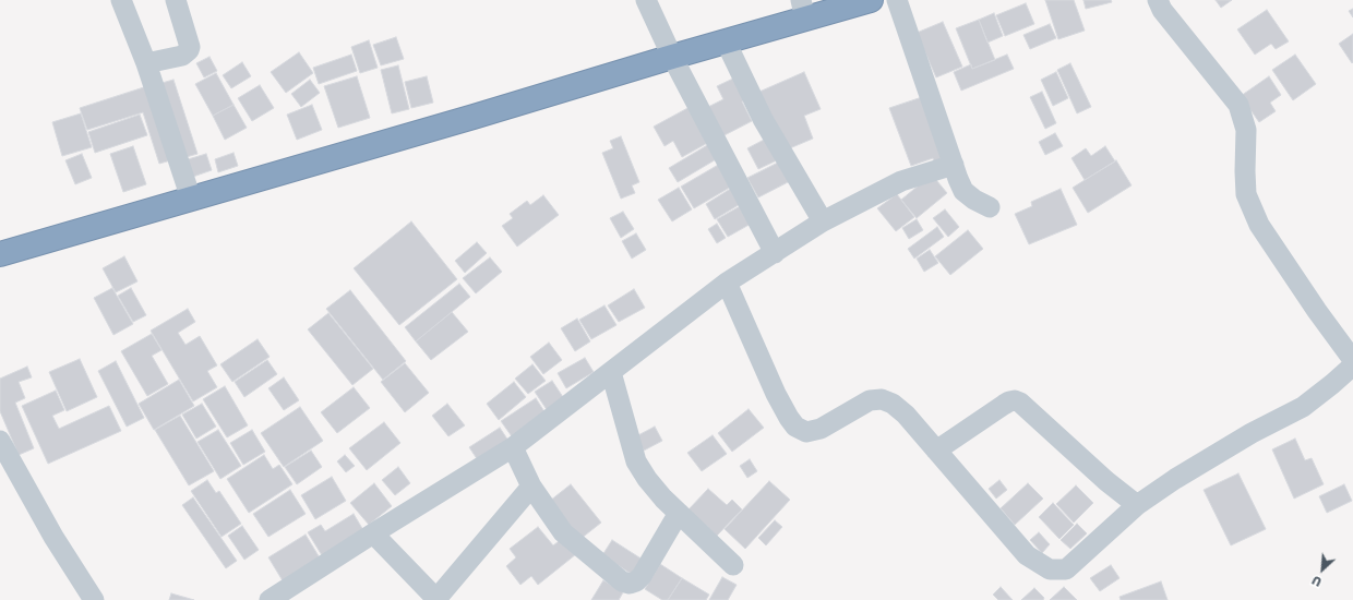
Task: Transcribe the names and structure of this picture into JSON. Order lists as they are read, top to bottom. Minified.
{"north":"bottom left"}
